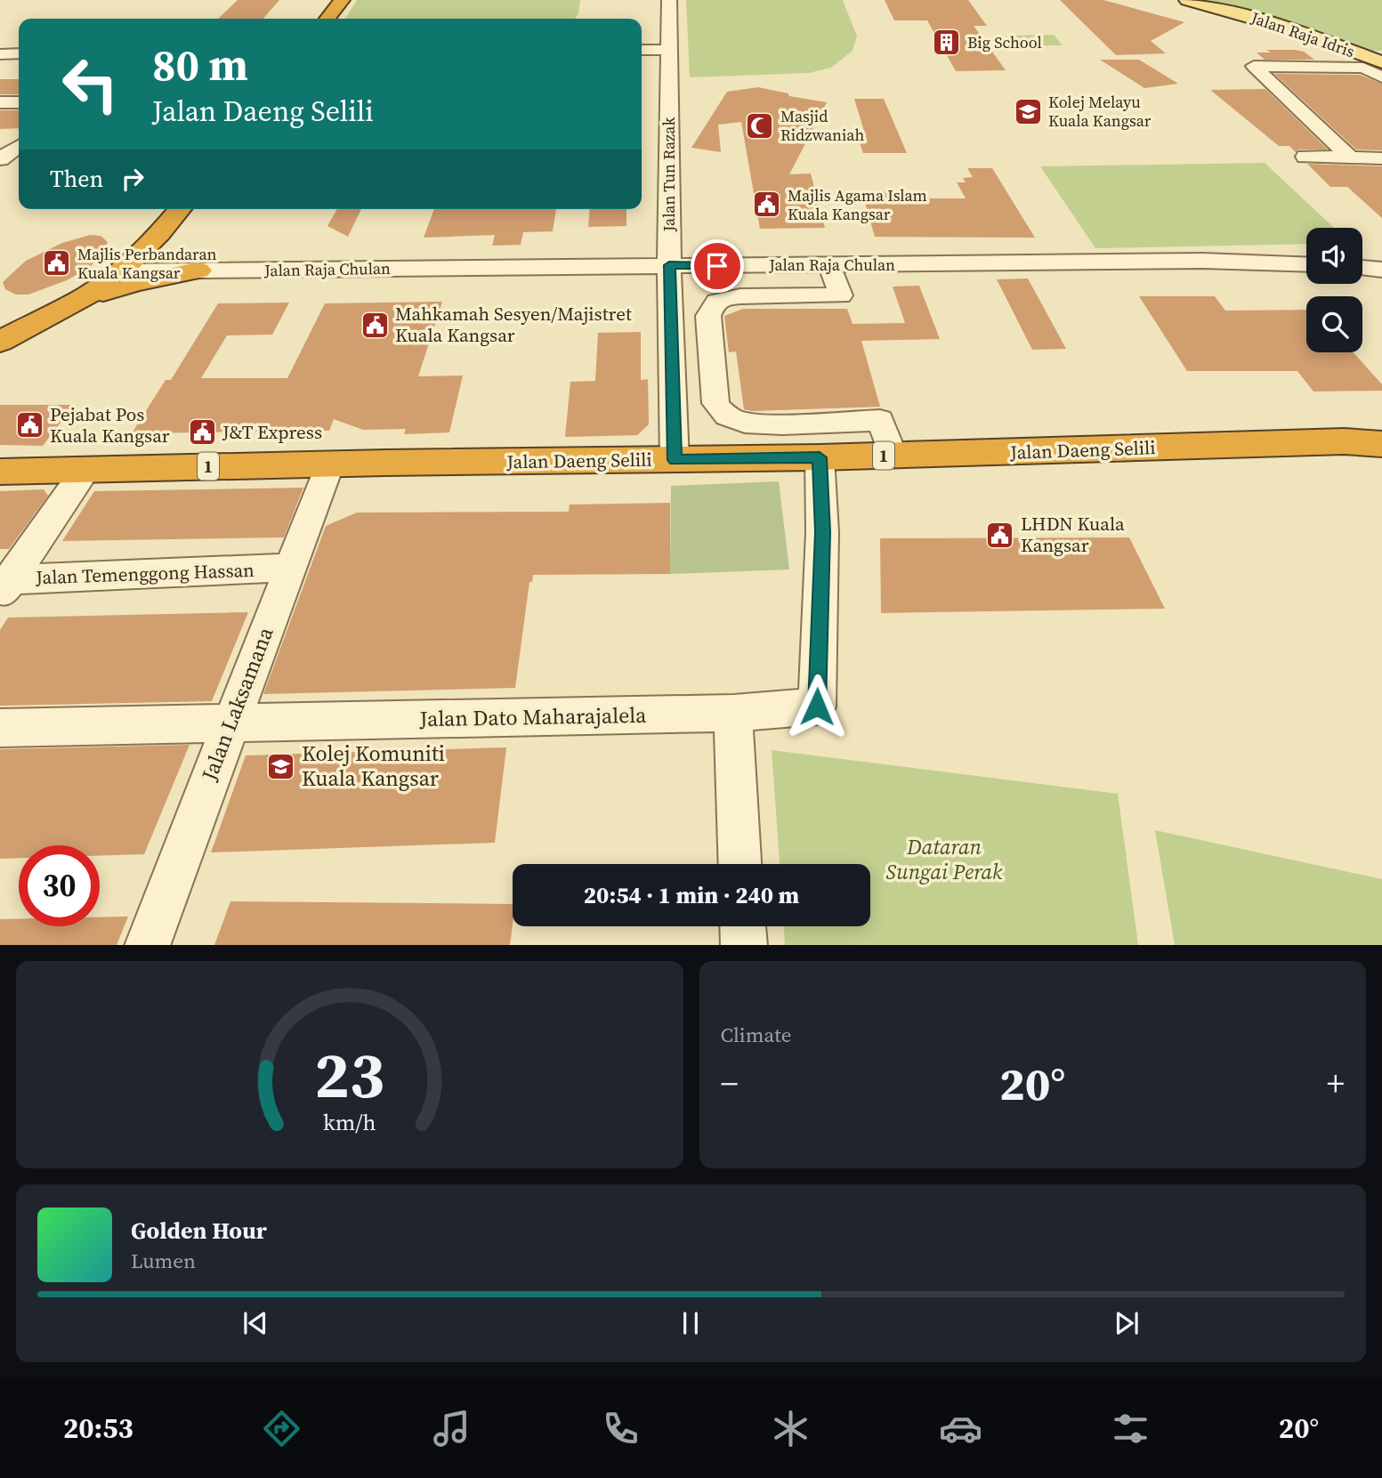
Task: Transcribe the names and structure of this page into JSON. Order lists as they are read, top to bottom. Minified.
{"streets":{"highway":["Jalan Daeng Selili","1"],"main road":["Jalan Raja Idris"],"street":["Jalan Tun Razak","Jalan Raja Chulan","Jalan Temenggong Hassan","Jalan Laksamana","Jalan Dato Maharajalela"]},"crossings":[["Jalan Tun Razak","Jalan Raja Chulan"],["Jalan Tun Razak","Jalan Daeng Selili"],["Jalan Daeng Selili","Jalan Laksamana"],["Jalan Daeng Selili","Jalan Dato Maharajalela"],["Jalan Temenggong Hassan","Jalan Laksamana"],["Jalan Laksamana","Jalan Dato Maharajalela"]],"parks":["Dataran Sungai Perak"],"places":{"building":["Big School"],"school or university":["Kolej Melayu Kuala Kangsar","Kolej Komuniti Kuala Kangsar"],"mosque":["Masjid Ridzwaniah"],"public building":["Majlis Agama Islam Kuala Kangsar","Majlis Perbandaran Kuala Kangsar","Mahkamah Sesyen/Majistret Kuala Kangsar","Pejabat Pos Kuala Kangsar","J&T Express","LHDN Kuala Kangsar"]},"page":{"turn":["80 m","Jalan Daeng Selili"],"then":"Then","limit":"30","trip":"20:54 · 1 min · 240 m","tile":"Climate","heat":["−","20°","+"],"song":["Golden Hour","Lumen"],"tabs":["20:53","20°"],"gauge":["23","km/h"]}}
